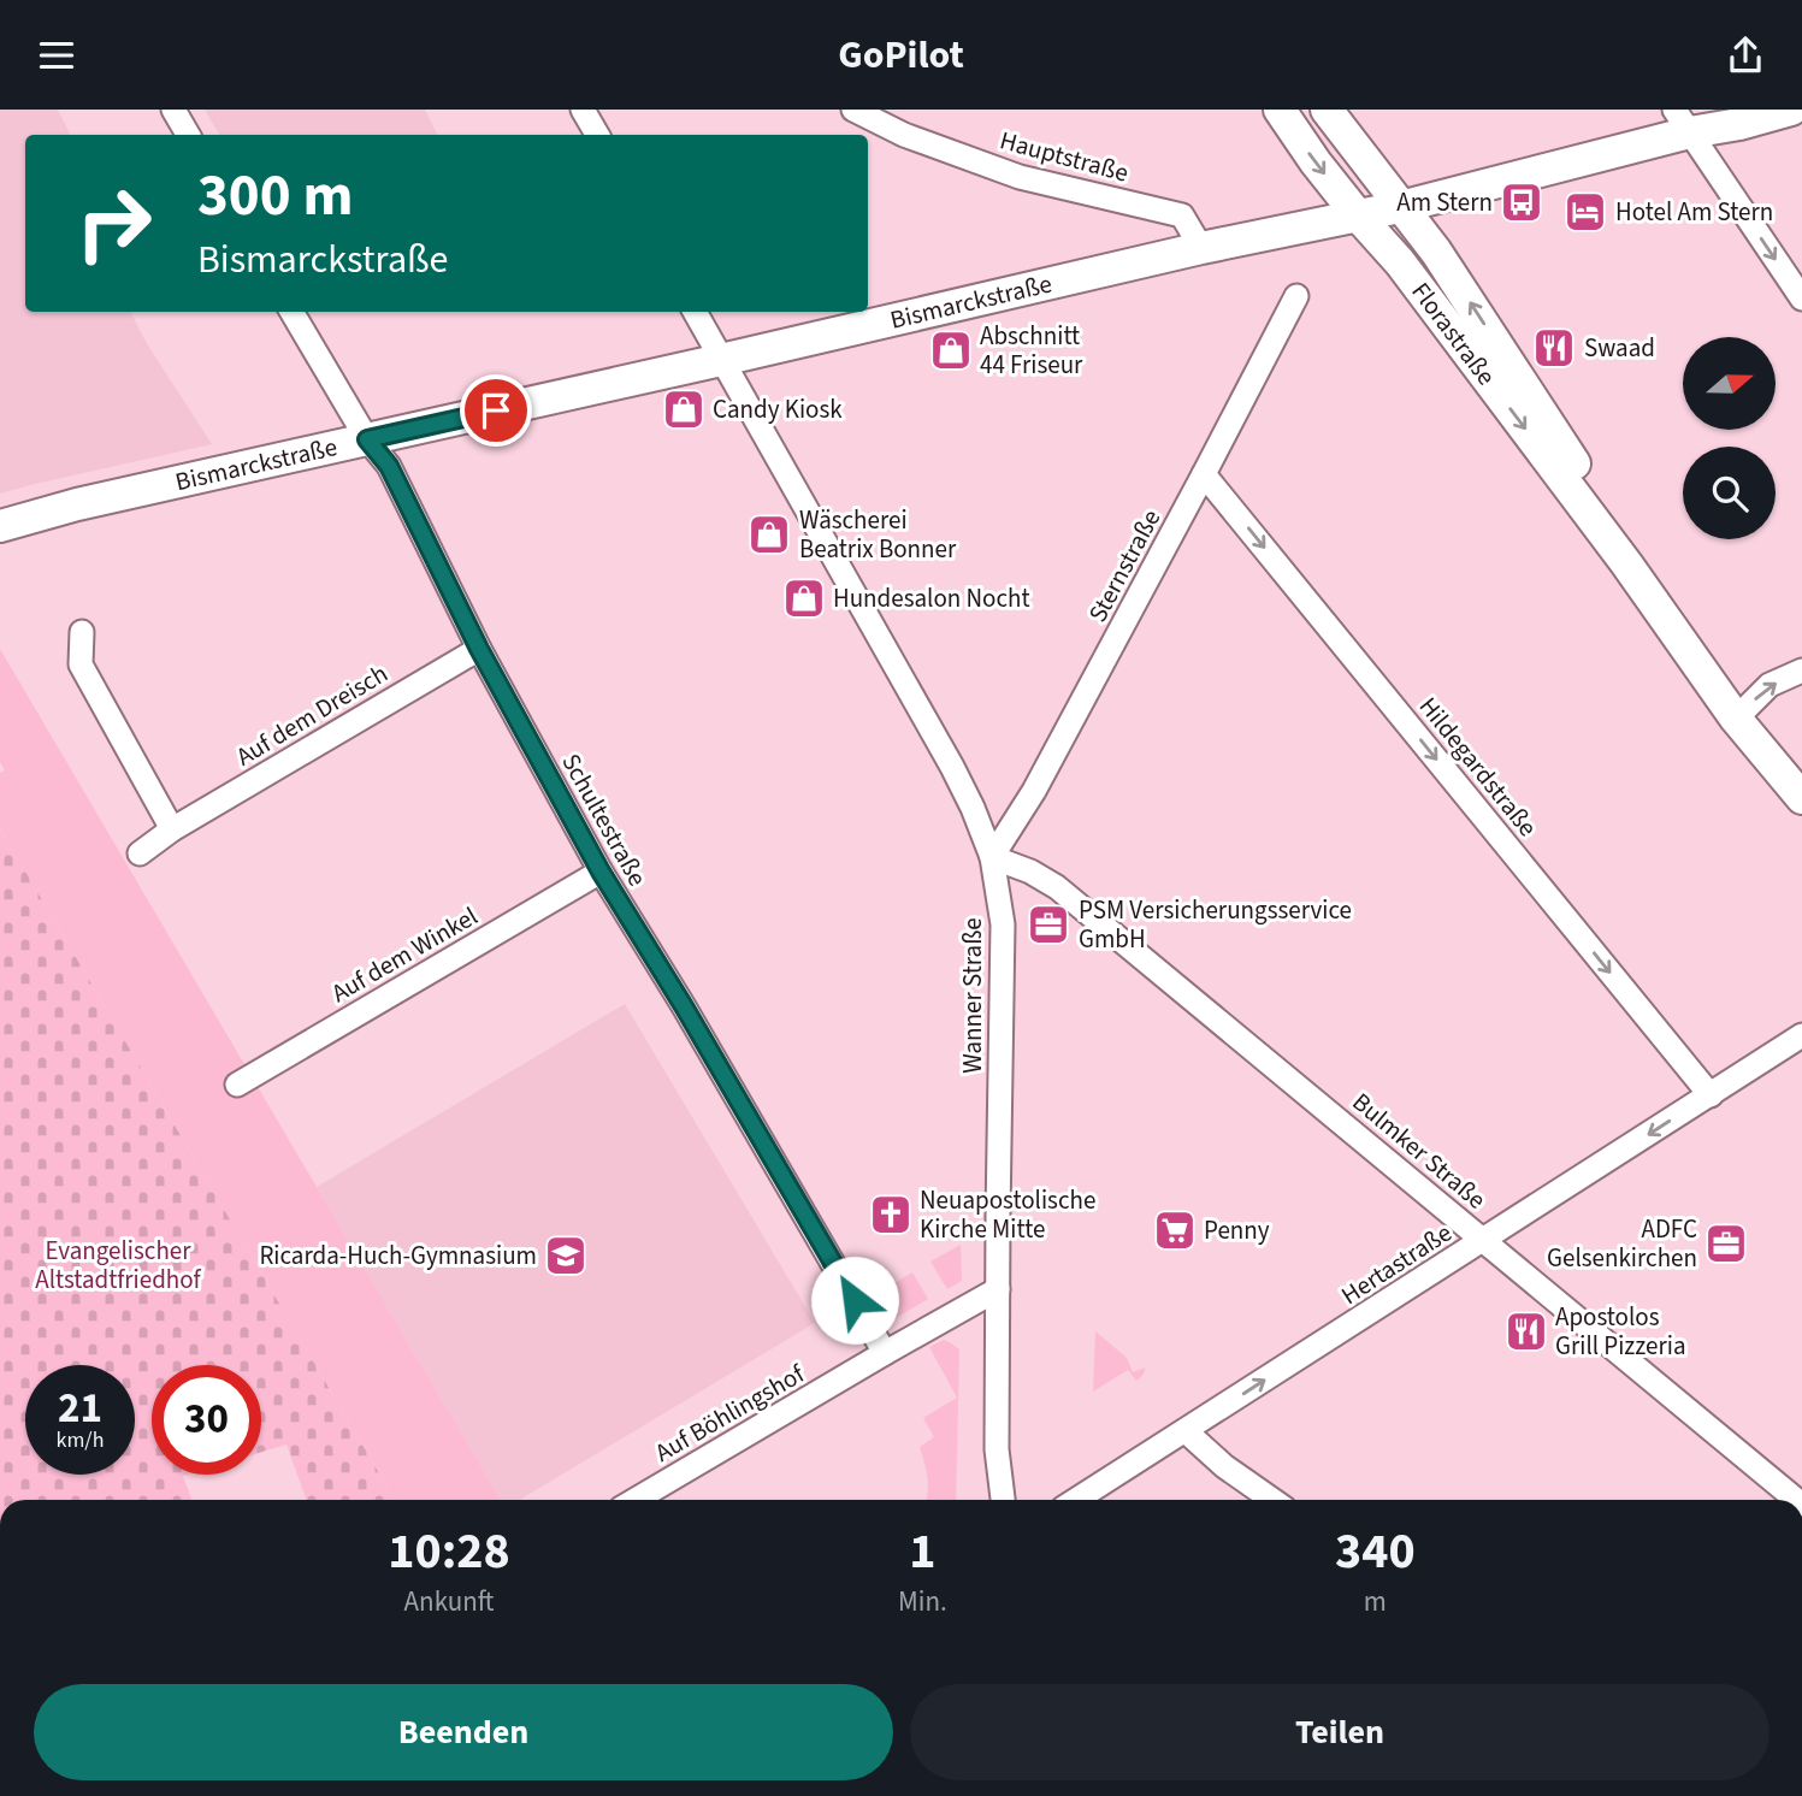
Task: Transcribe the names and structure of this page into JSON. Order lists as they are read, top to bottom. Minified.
{"streets":{"main road":["Bismarckstraße","Florastraße"],"street":["Hauptstraße","Sternstraße","Auf dem Dreisch","Hildegardstraße","Schultestraße","Auf dem Winkel","Wanner Straße","Bulmker Straße","Hertastraße","Auf Böhlingshof"]},"crossings":[["Hauptstraße","Bismarckstraße"],["Bismarckstraße","Florastraße"],["Bismarckstraße","Schultestraße"],["Bismarckstraße","Wanner Straße"],["Sternstraße","Hildegardstraße"],["Sternstraße","Wanner Straße"],["Sternstraße","Bulmker Straße"],["Auf dem Dreisch","Schultestraße"],["Hildegardstraße","Hertastraße"],["Schultestraße","Auf dem Winkel"],["Schultestraße","Auf Böhlingshof"],["Wanner Straße","Bulmker Straße"],["Wanner Straße","Auf Böhlingshof"],["Bulmker Straße","Hertastraße"]],"one_way":["Hildegardstraße"],"parks":["Evangelischer Altstadtfriedhof"],"places":{"bus stop":["Am Stern"],"hotel":["Hotel Am Stern"],"restaurant":["Swaad","Apostolos Grill Pizzeria"],"shop":["Abschnitt 44 Friseur","Candy Kiosk","Wäscherei Beatrix Bonner","Hundesalon Nocht"],"office":["PSM Versicherungsservice GmbH","ADFC Gelsenkirchen"],"church":["Neuapostolische Kirche Mitte"],"supermarket":["Penny"],"school or university":["Ricarda-Huch-Gymnasium"]},"north":"right","page":{"header":"GoPilot","turn":["300 m","Bismarckstraße"],"speed":"21 km/h","limit":"30","eta":["10:28","Ankunft","1","Min.","340","m"],"buttons":["Beenden","Teilen"]}}
